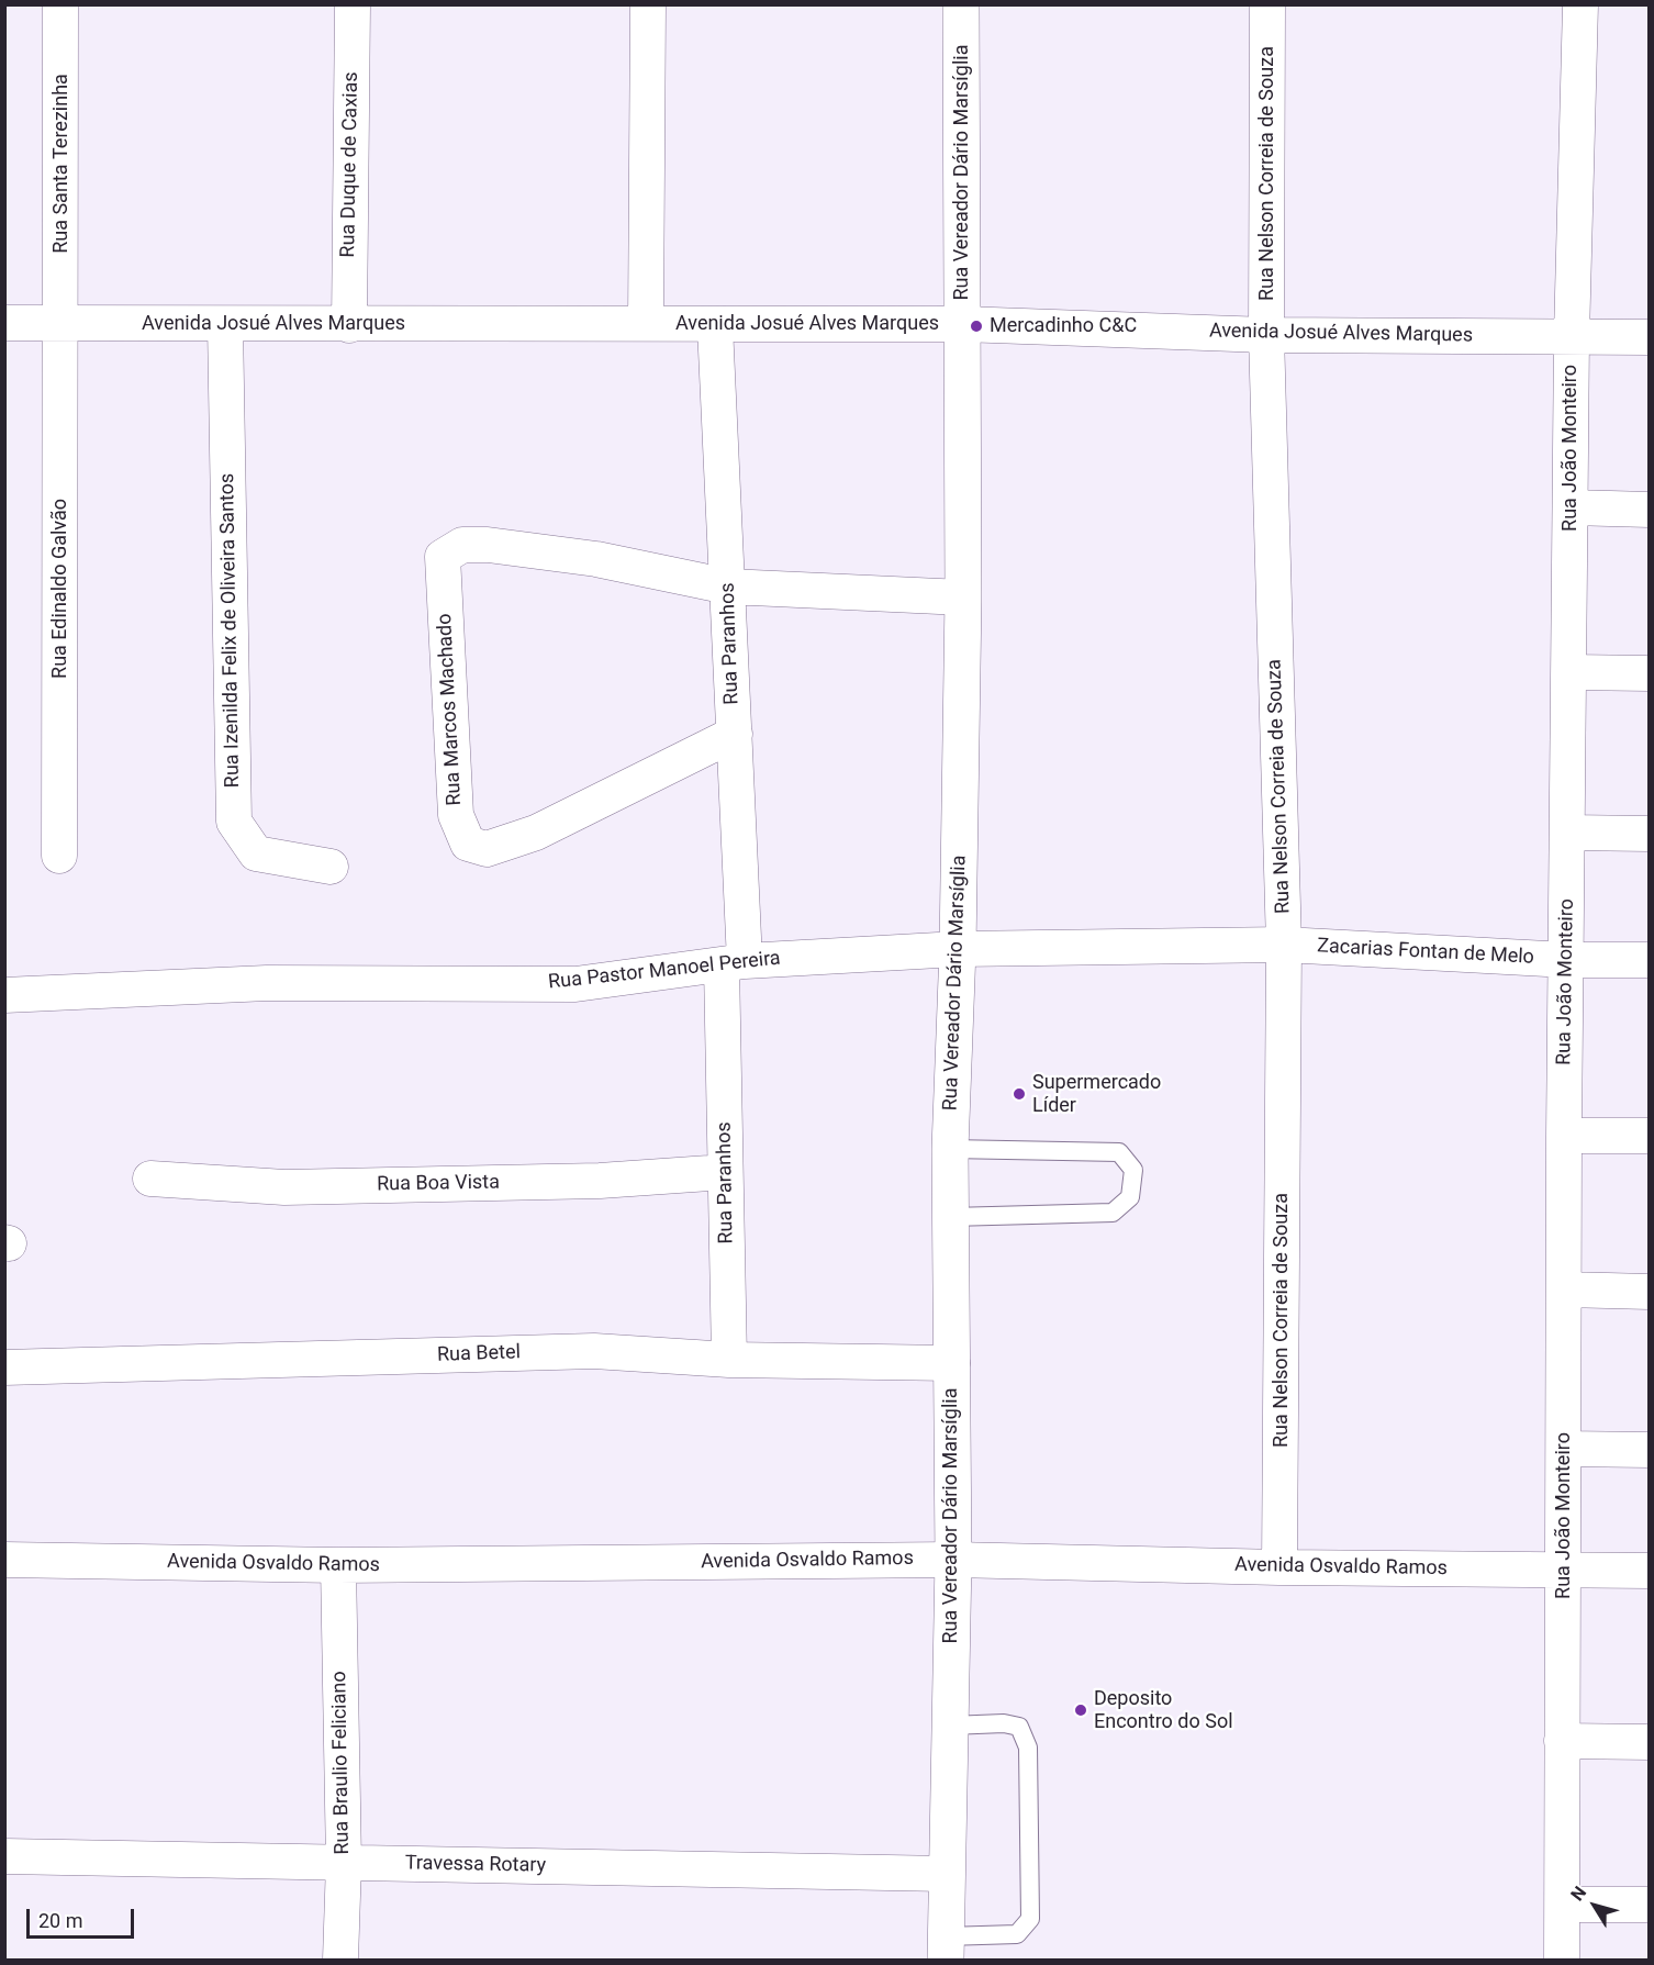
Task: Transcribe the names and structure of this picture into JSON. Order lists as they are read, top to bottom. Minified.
{"streets":{"street":["Rua Santa Terezinha","Rua Duque de Caxias","Rua Vereador Dário Marsíglia","Rua Nelson Correia de Souza","Avenida Josué Alves Marques","Rua João Monteiro","Rua Edinaldo Galvão","Rua Izenilda Felix de Oliveira Santos","Rua Paranhos","Rua Marcos Machado","Zacarias Fontan de Melo","Rua Pastor Manoel Pereira","Rua Boa Vista","Rua Betel","Avenida Osvaldo Ramos","Rua Braulio Feliciano","Travessa Rotary"]},"crossings":[["Rua Santa Terezinha","Avenida Josué Alves Marques"],["Rua Santa Terezinha","Rua Edinaldo Galvão"],["Rua Duque de Caxias","Avenida Josué Alves Marques"],["Rua Vereador Dário Marsíglia","Avenida Josué Alves Marques"],["Rua Vereador Dário Marsíglia","Rua Pastor Manoel Pereira"],["Rua Vereador Dário Marsíglia","Rua Betel"],["Rua Vereador Dário Marsíglia","Avenida Osvaldo Ramos"],["Rua Vereador Dário Marsíglia","Travessa Rotary"],["Rua Nelson Correia de Souza","Avenida Josué Alves Marques"],["Rua Nelson Correia de Souza","Zacarias Fontan de Melo"],["Rua Nelson Correia de Souza","Rua Pastor Manoel Pereira"],["Rua Nelson Correia de Souza","Avenida Osvaldo Ramos"],["Avenida Josué Alves Marques","Rua João Monteiro"],["Avenida Josué Alves Marques","Rua Edinaldo Galvão"],["Avenida Josué Alves Marques","Rua Izenilda Felix de Oliveira Santos"],["Avenida Josué Alves Marques","Rua Paranhos"],["Rua João Monteiro","Zacarias Fontan de Melo"],["Rua João Monteiro","Avenida Osvaldo Ramos"],["Rua Paranhos","Rua Marcos Machado"],["Rua Paranhos","Rua Pastor Manoel Pereira"],["Rua Paranhos","Rua Boa Vista"],["Rua Paranhos","Rua Betel"],["Zacarias Fontan de Melo","Rua Pastor Manoel Pereira"],["Avenida Osvaldo Ramos","Rua Braulio Feliciano"],["Rua Braulio Feliciano","Travessa Rotary"]],"places":["Mercadinho C&C","Supermercado Líder","Deposito Encontro do Sol"],"scale_bar":"20 m","north":"top left"}
